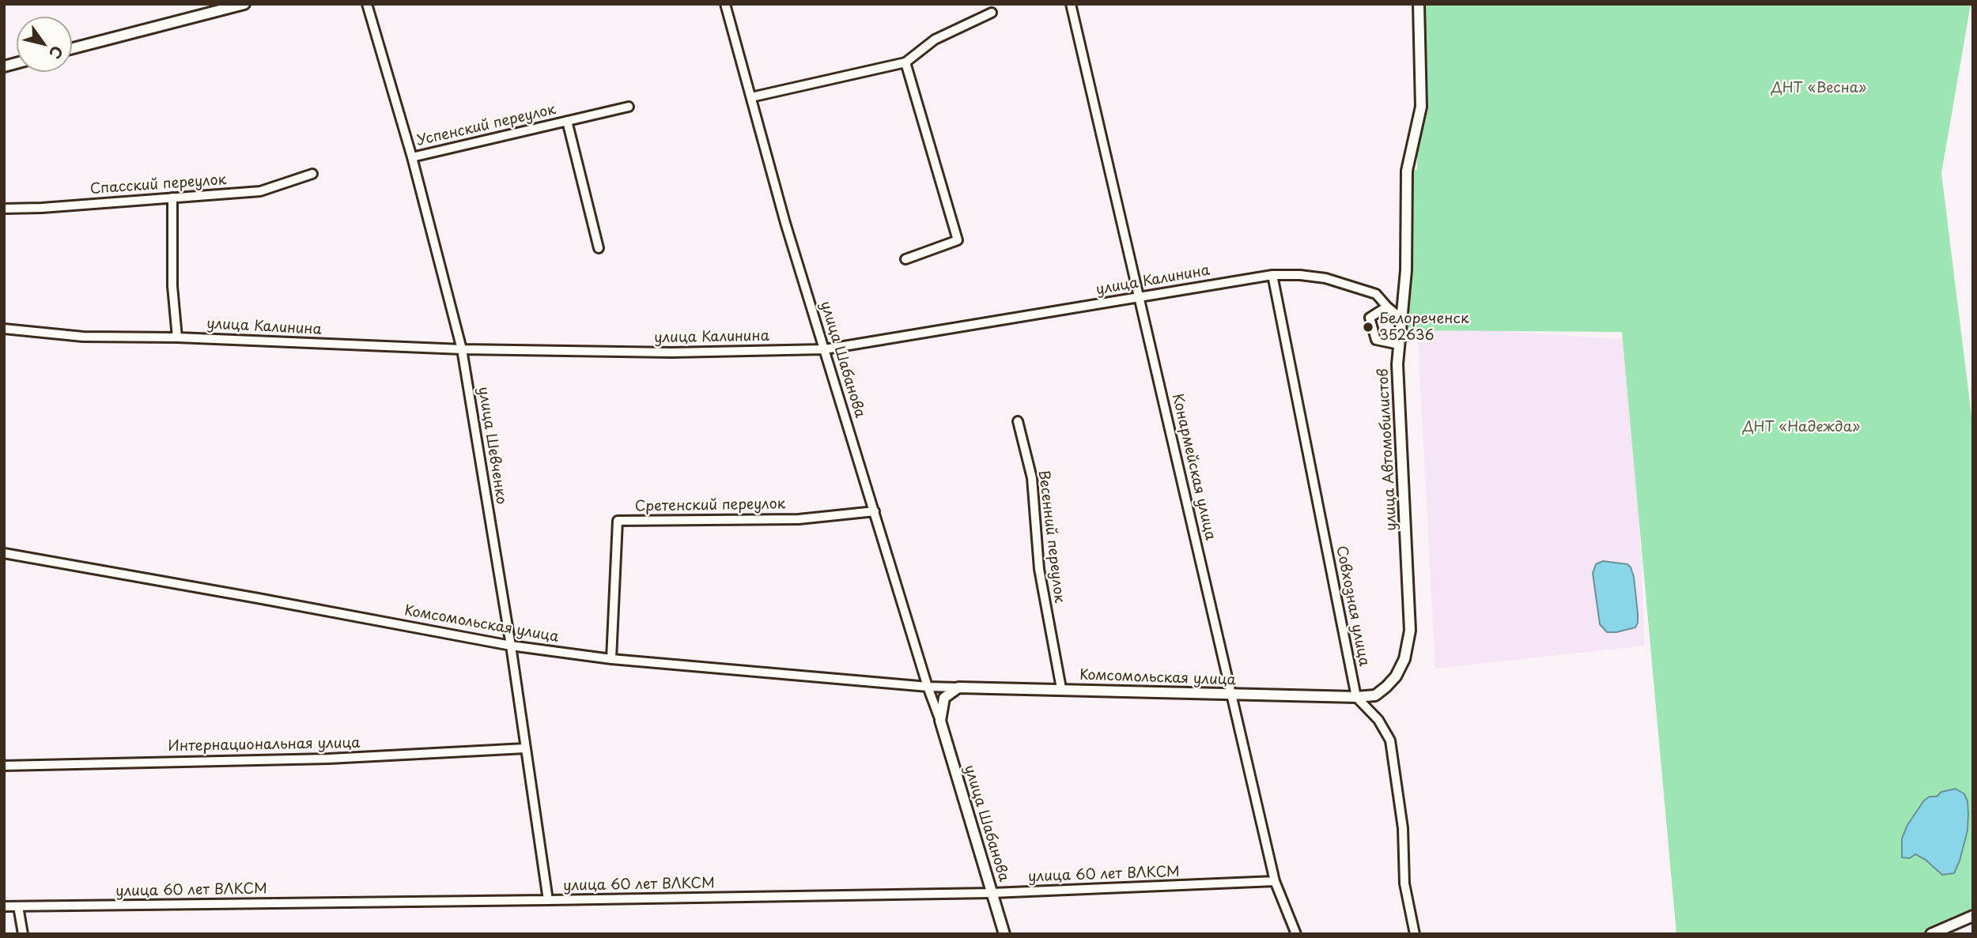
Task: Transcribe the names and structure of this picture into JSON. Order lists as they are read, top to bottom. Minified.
{"streets":{"street":["Успенский переулок","Спасский переулок","улица Калинина","улица Шабанова","улица Шевченко","улица Автомобилистов","Конармейская улица","Сретенский переулок","Весенний переулок","Совхозная улица","Комсомольская улица","Интернациональная улица","улица 60 лет ВЛКСМ"]},"crossings":[["Успенский переулок","улица Шевченко"],["улица Калинина","улица Шабанова"],["улица Калинина","улица Шевченко"],["улица Калинина","улица Автомобилистов"],["улица Калинина","Конармейская улица"],["улица Калинина","Совхозная улица"],["улица Шабанова","Сретенский переулок"],["улица Шабанова","Комсомольская улица"],["улица Шабанова","улица 60 лет ВЛКСМ"],["улица Шевченко","Комсомольская улица"],["улица Шевченко","Интернациональная улица"],["улица Шевченко","улица 60 лет ВЛКСМ"],["улица Автомобилистов","Совхозная улица"],["улица Автомобилистов","Комсомольская улица"],["Конармейская улица","Комсомольская улица"],["Конармейская улица","улица 60 лет ВЛКСМ"],["Сретенский переулок","Комсомольская улица"],["Весенний переулок","Комсомольская улица"],["Совхозная улица","Комсомольская улица"]],"parks":["ДНТ «Весна»","ДНТ «Надежда»"],"places":["Белореченск 352636"],"north":"bottom right"}
